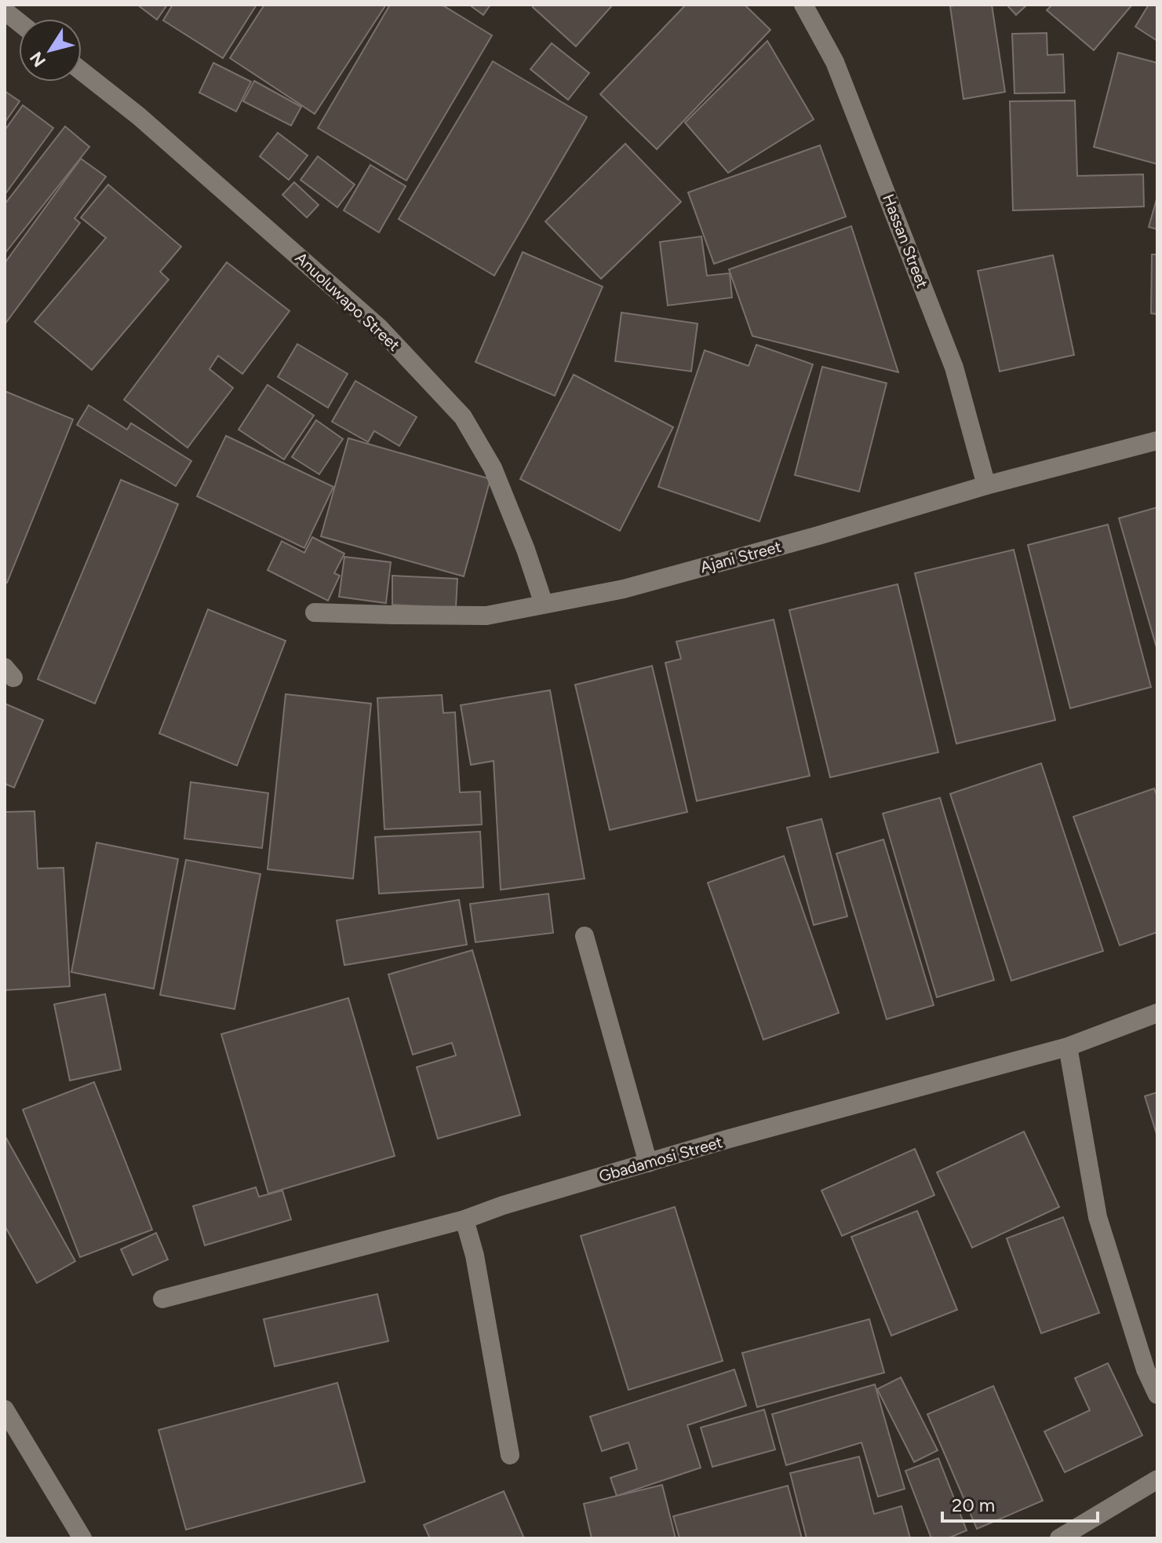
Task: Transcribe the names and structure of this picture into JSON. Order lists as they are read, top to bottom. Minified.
{"streets":{"street":["Hassan Street","Anuoluwapo Street","Ajani Street","Gbadamosi Street"]},"crossings":[["Hassan Street","Ajani Street"],["Anuoluwapo Street","Ajani Street"]],"scale_bar":"20 m","north":"bottom left"}
